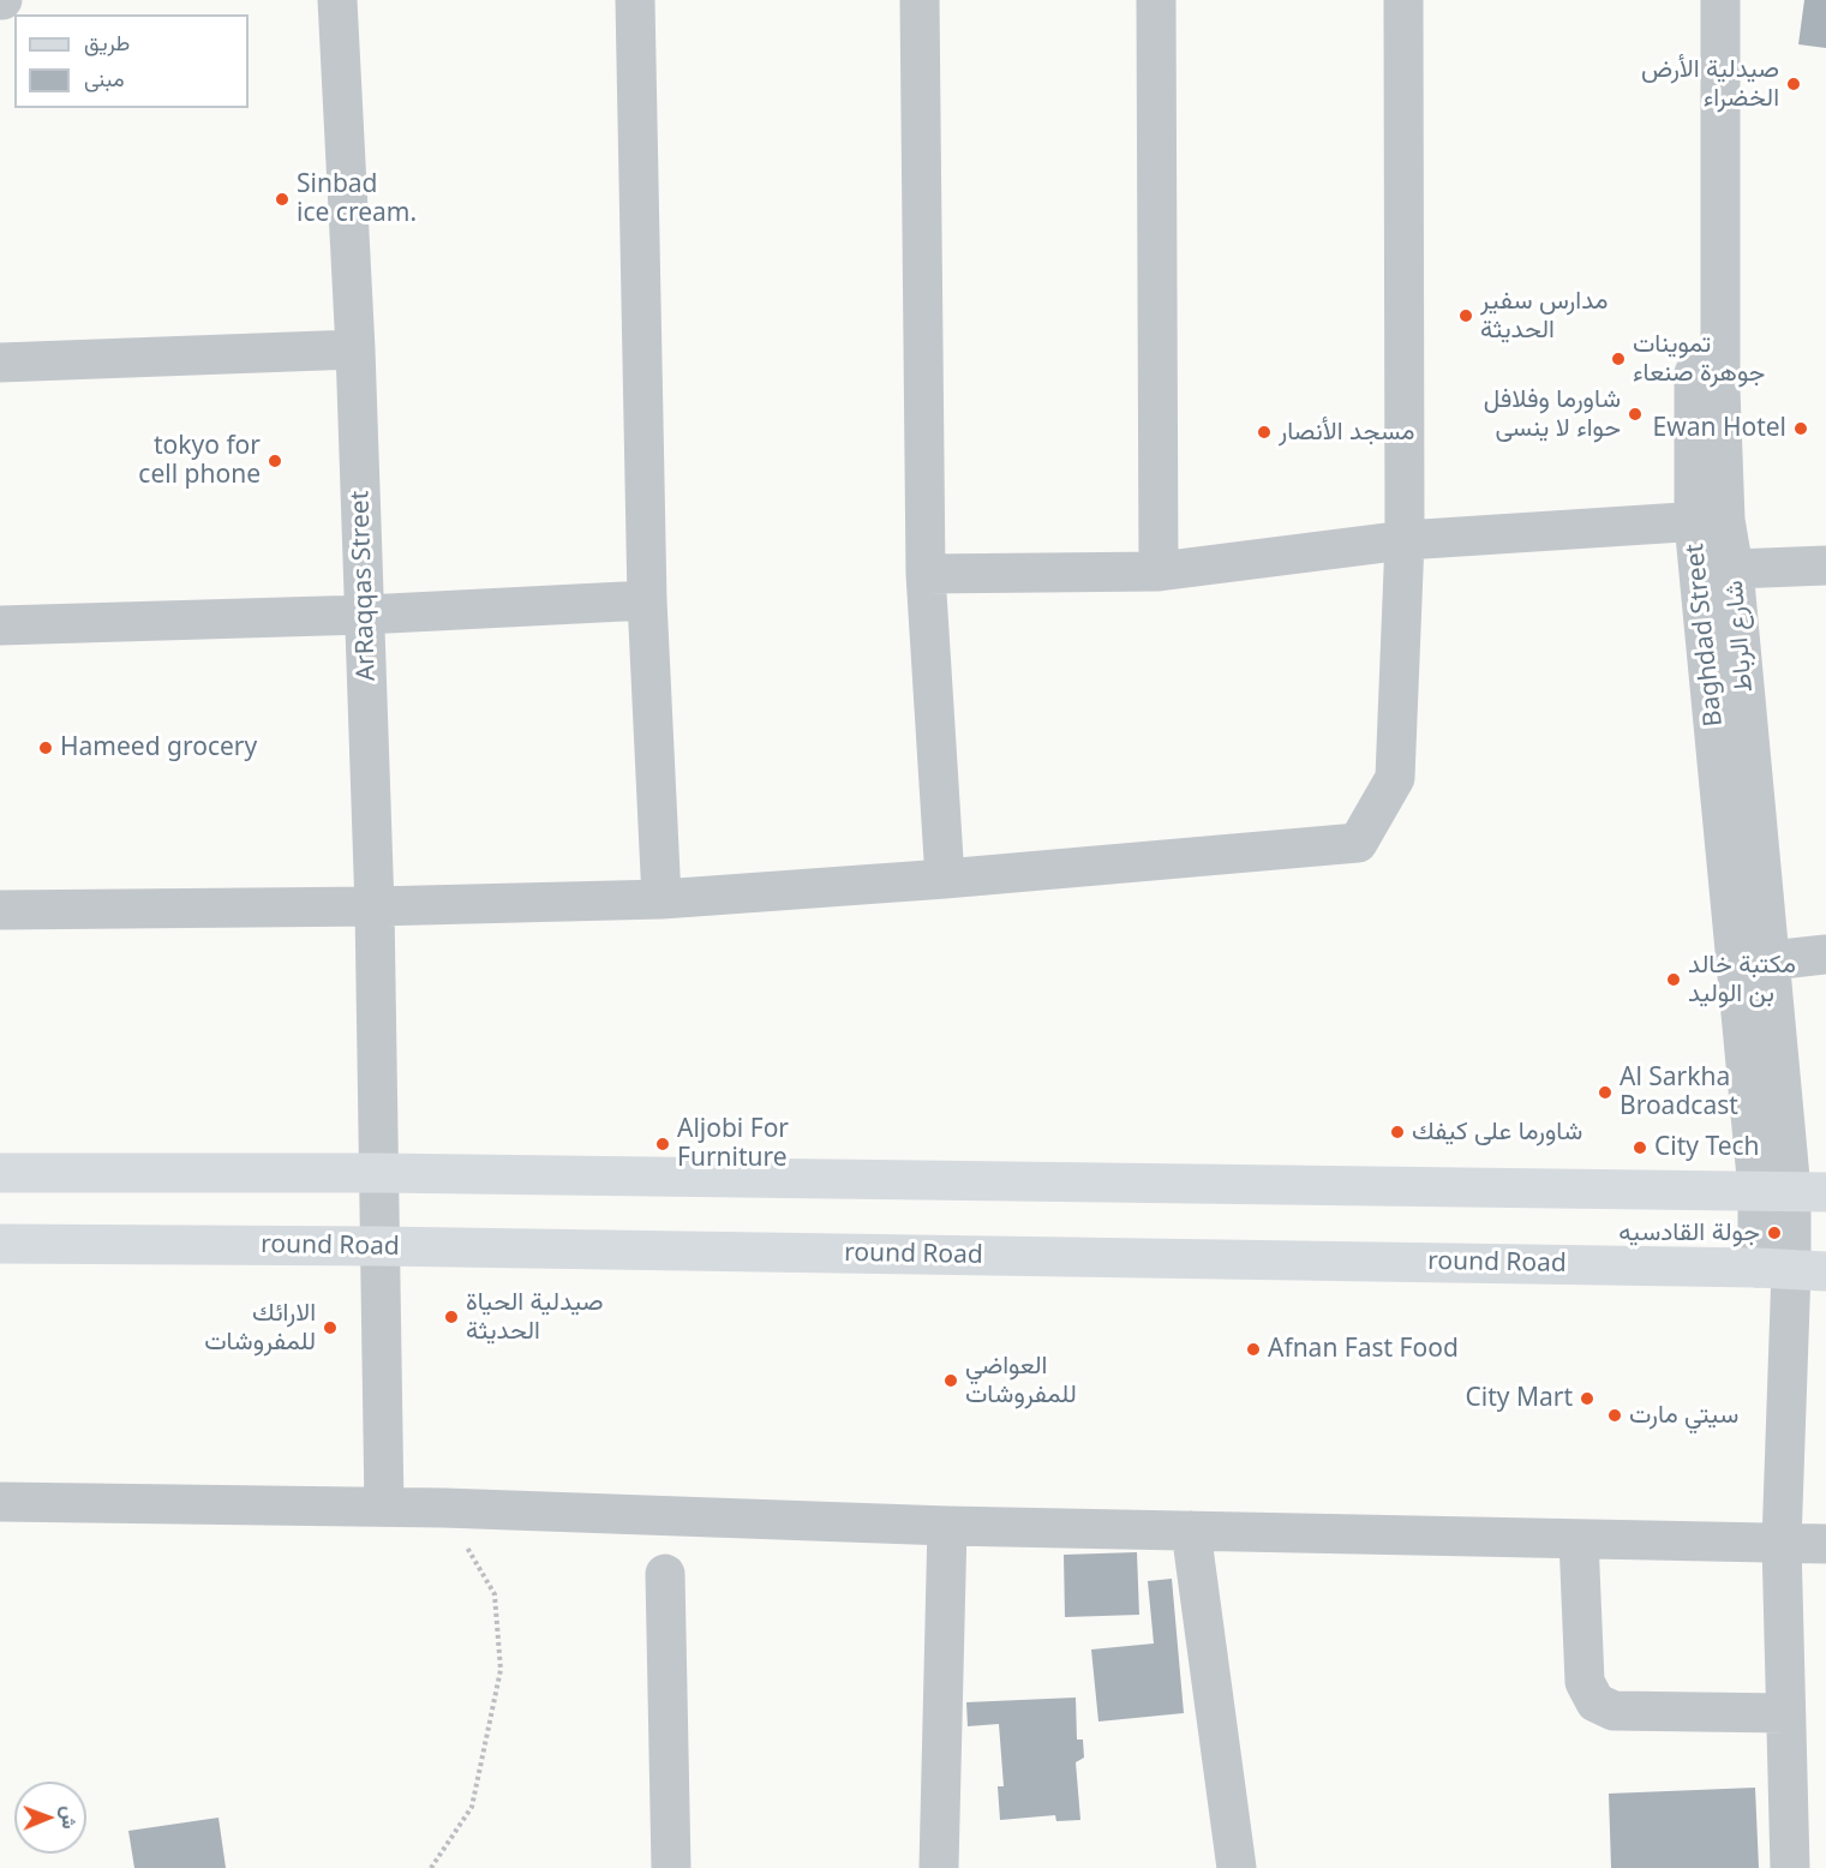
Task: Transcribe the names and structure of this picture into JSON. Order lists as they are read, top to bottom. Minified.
{"streets":{"main road":["round Road"],"street":["ArRaqqas Street","Baghdad Street","شارع الرباط"]},"crossings":[["ArRaqqas Street","round Road"],["Baghdad Street","شارع الرباط"],["Baghdad Street","round Road"]],"places":["صيدلية الأرض الخضراء","Sinbad ice cream.","مدارس سفير الحديثة","تموينات جوهرة صنعاء","شاورما وفلافل حواء لا ينسى","Ewan Hotel","مسجد الأنصار","tokyo for cell phone","Hameed grocery","مكتبة خالد بن الوليد","Al Sarkha Broadcast","شاورما على كيفك","Aljobi For Furniture","City Tech","جولة القادسيه","صيدلية الحياة الحديثة","الارائك للمفروشات","Afnan Fast Food","العواضي للمفروشات","City Mart","سيتي مارت"],"legend":["طريق","مبنى"],"north":"right"}
